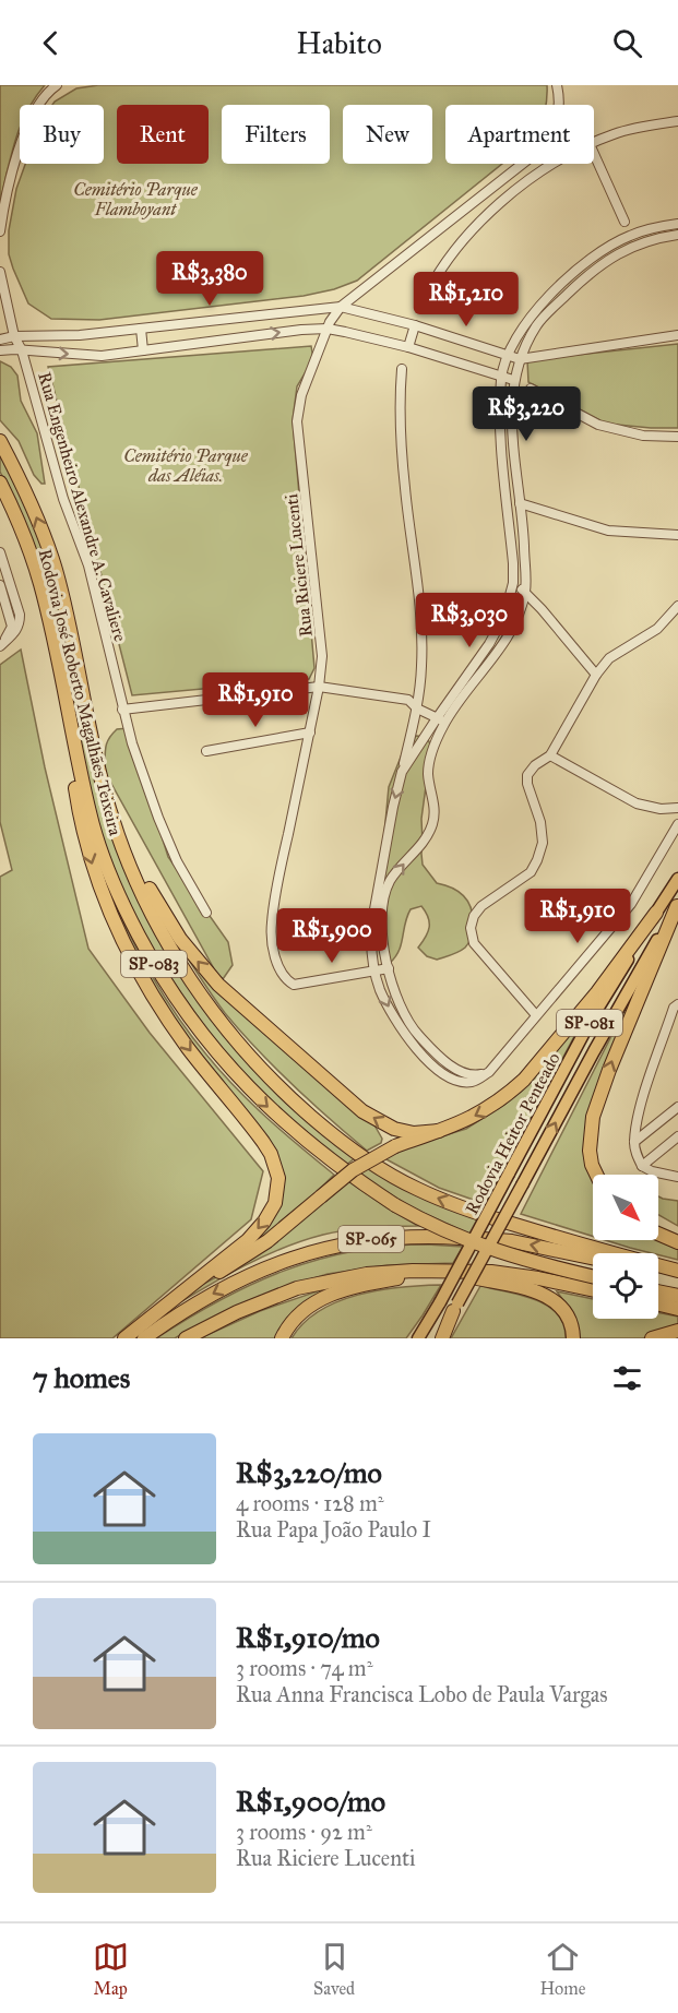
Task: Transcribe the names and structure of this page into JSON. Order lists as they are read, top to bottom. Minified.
{"streets":{"highway":["Rodovia José Roberto Magalhães Teixeira","SP-083","SP-065"],"main road":["SP-081","Rodovia Heitor Penteado"],"street":["Rua Engenheiro Alexandre A. Cavaliere","Rua Riciere Lucenti"]},"parks":["Cemitério Parque Flamboyant","Cemitério Parque das Aléias."],"north":"bottom right","page":{"header":"Habito","chip":["Buy","Rent","Filters","New","Apartment"],"price":["R$3,380","R$1,210","R$3,220","R$3,030","R$1,910","R$1,910","R$1,900"],"heading":"7 homes","list":[{"name":"R$3,220/mo","note":"4 rooms · 128 m² · Rua Papa João Paulo I"},{"name":"R$1,910/mo","note":"3 rooms · 74 m² · Rua Anna Francisca Lobo de Paula Vargas"},{"name":"R$1,900/mo","note":"3 rooms · 92 m² · Rua Riciere Lucenti"}],"tabs":["Map","Saved","Home"]}}
